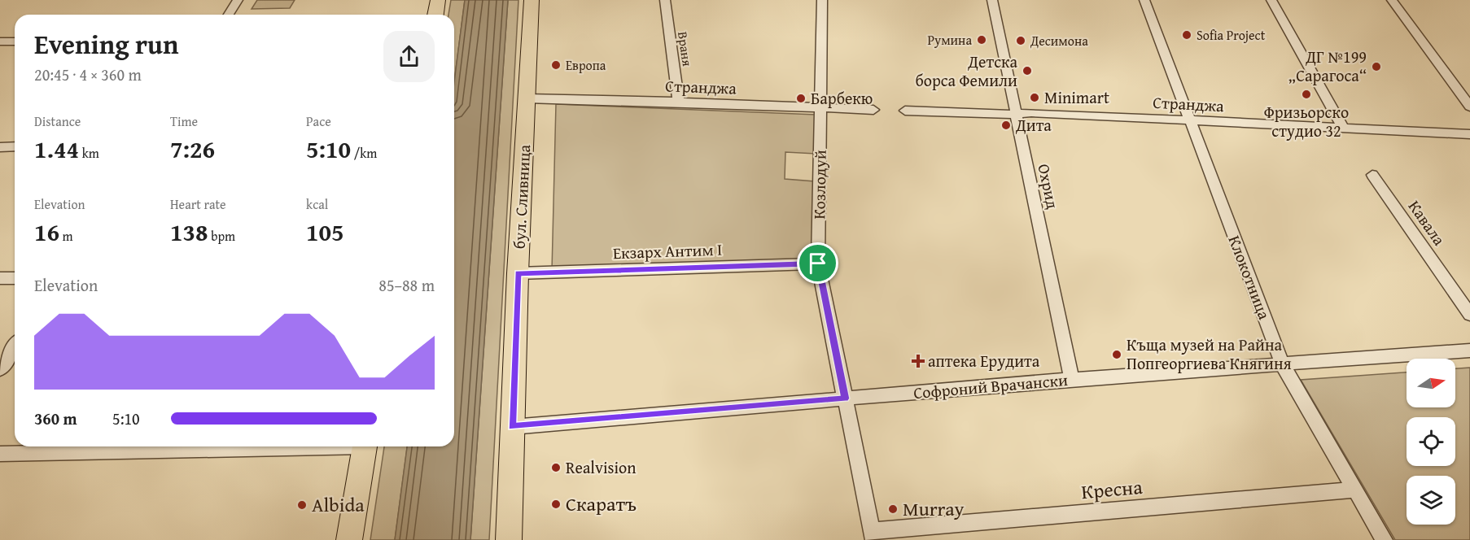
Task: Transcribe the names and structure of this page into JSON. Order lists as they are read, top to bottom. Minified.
{"streets":{"main road":["бул. Сливница"],"street":["Враня","Странджа","Козлодуй","Охрид","Кавала","Екзарх Антим I","Клокотница","Софроний Врачански","Кресна"]},"crossings":[["Враня","Странджа"],["Странджа","Козлодуй"],["Странджа","Охрид"],["Странджа","бул. Сливница"],["Странджа","Клокотница"],["Козлодуй","Екзарх Антим I"],["Козлодуй","Софроний Врачански"],["Козлодуй","Кресна"],["Охрид","Софроний Врачански"],["бул. Сливница","Екзарх Антим I"],["бул. Сливница","Софроний Врачански"],["Клокотница","Софроний Врачански"],["Клокотница","Кресна"]],"places":{"other":["Sofia Project","Румина","Десимона","Европа","ДГ №199 „Сарагоса“","Детска борса Фемили","Фризьорско студио 32","Minimart","Барбекю","Дита","Къща музей на Райна Попгеоргиева Княгиня","Realvision","Скаратъ","Albida","Murray"],"health":["аптека Ерудита"]},"north":"right","page":{"heading":["Evening run","20:45 · 4 × 360 m"],"stats":[["Distance","1.44 km"],["Time","7:26"],["Pace","5:10 /km"],["Elevation","16 m"],["Heart rate","138 bpm"],["kcal","105"]],"chart":["Elevation","85–88 m"],"list":[{"name":"360 m","note":"5:10"}]}}
